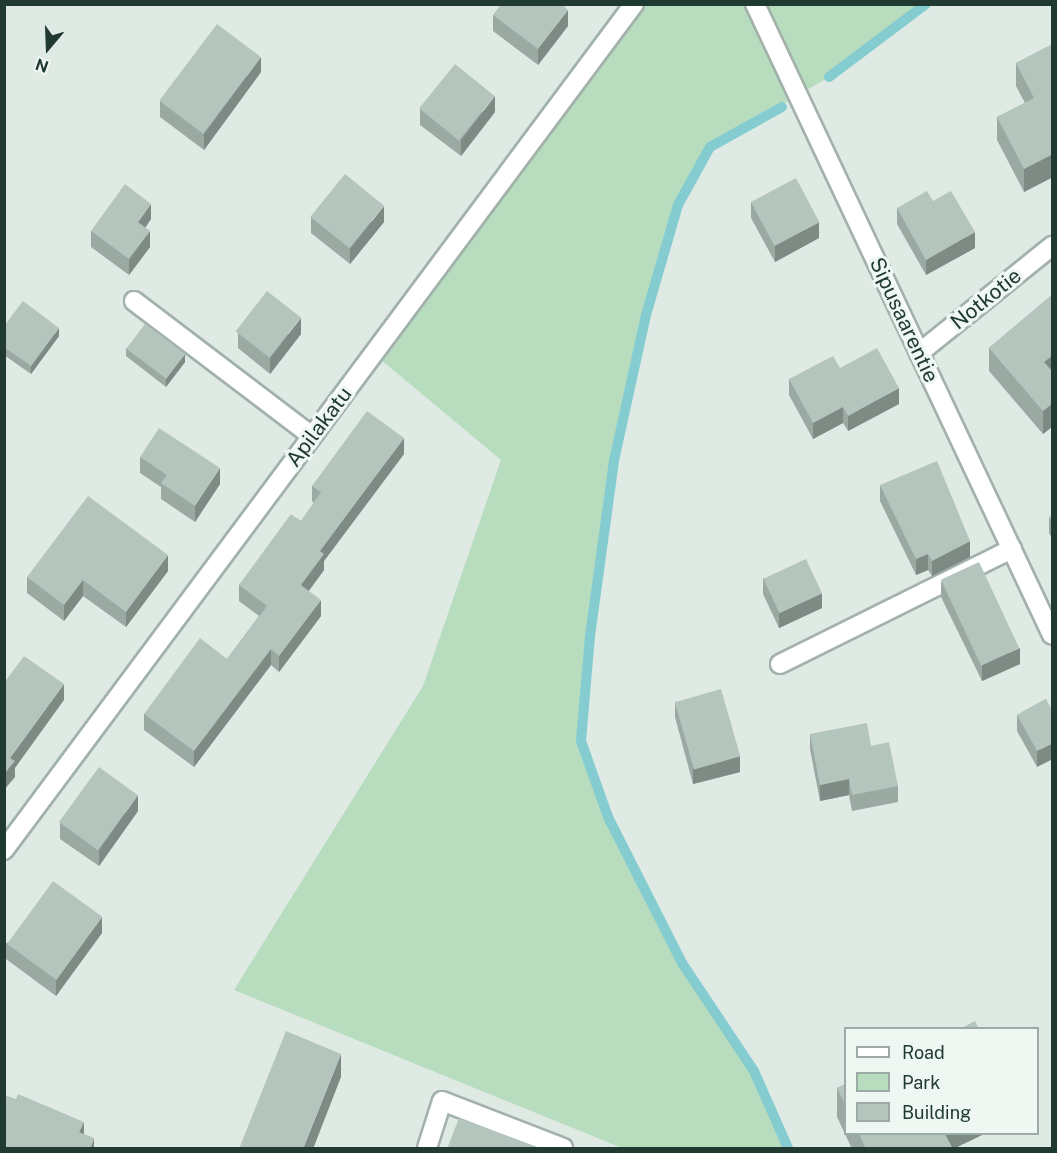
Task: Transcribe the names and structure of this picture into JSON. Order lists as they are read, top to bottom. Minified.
{"streets":{"street":["Notkotie","Sipusaarentie","Apilakatu"]},"crossings":[["Notkotie","Sipusaarentie"]],"legend":["Road","Park","Building"],"north":"bottom"}
